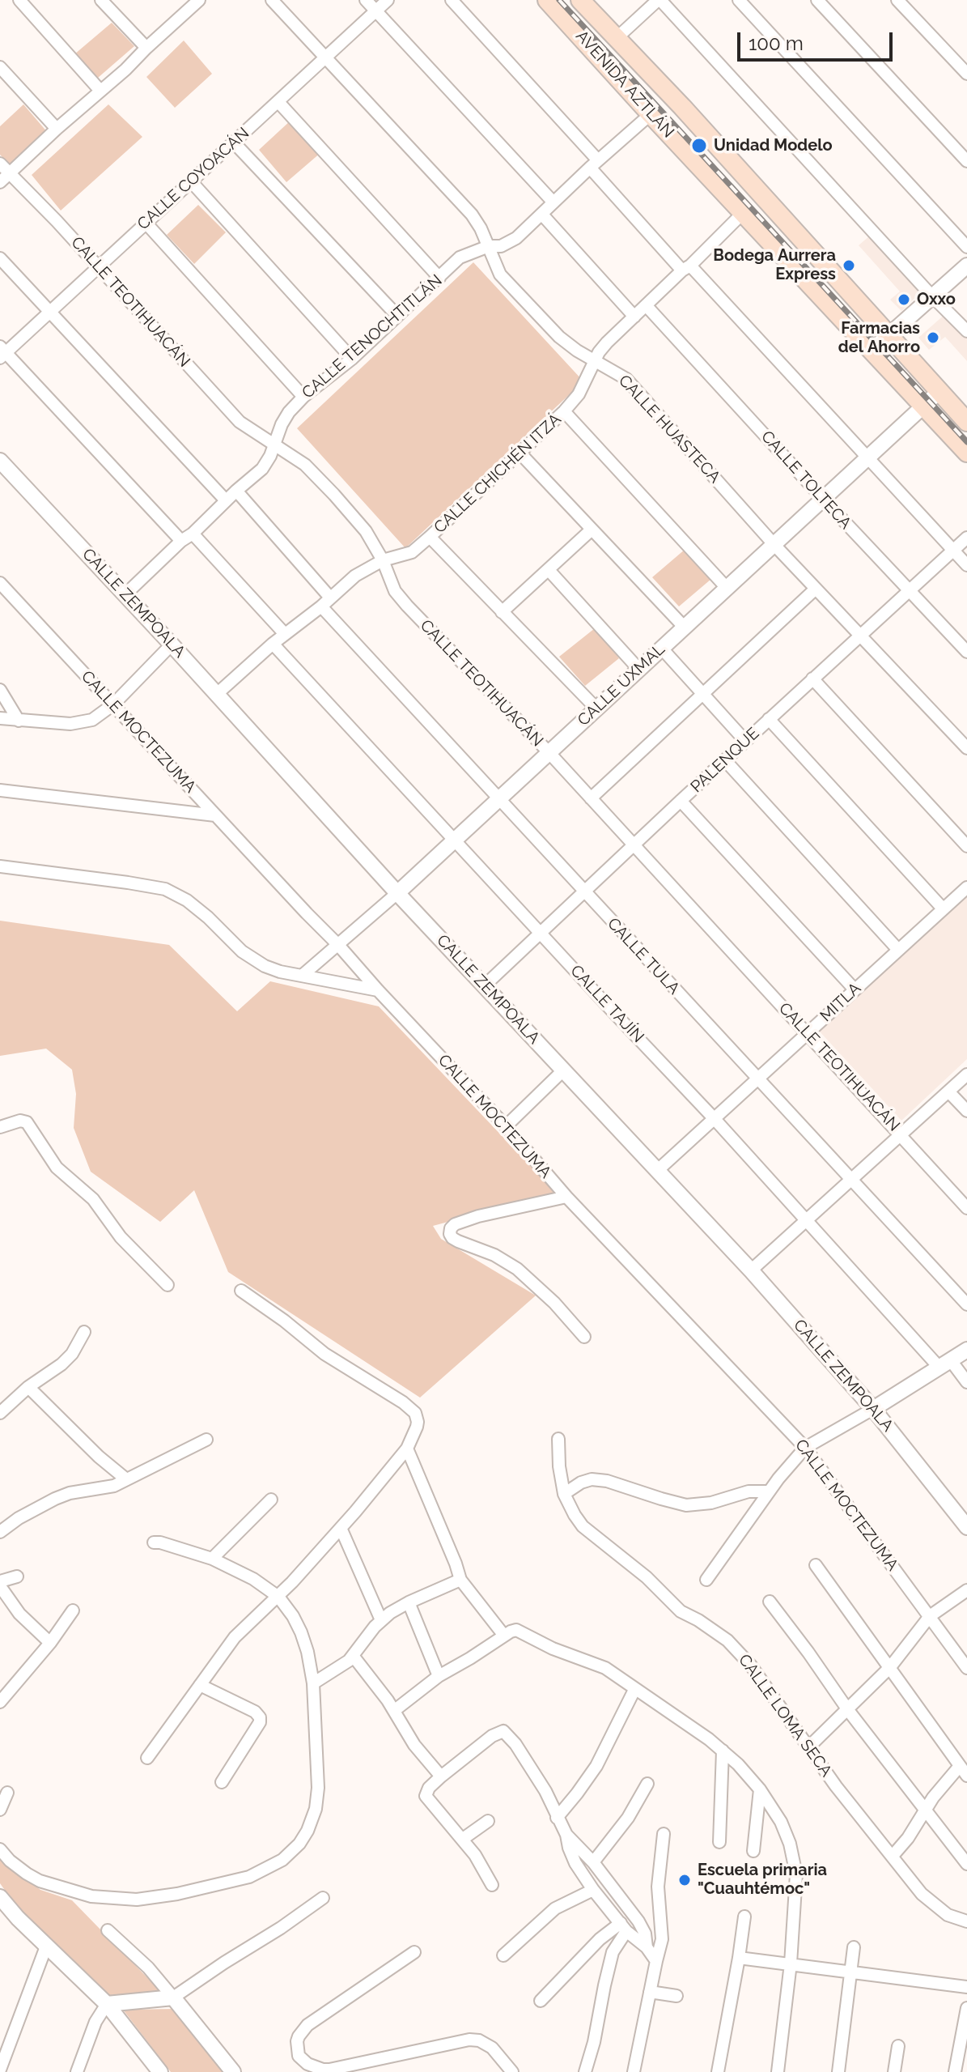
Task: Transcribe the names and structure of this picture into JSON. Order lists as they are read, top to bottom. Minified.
{"streets":{"main road":["AVENIDA AZTLÁN"],"street":["CALLE COYOACÁN","CALLE TEOTIHUACÁN","CALLE TENOCHTITLÁN","CALLE HUASTECA","CALLE CHICHÉN ITZÁ","CALLE TOLTECA","CALLE ZEMPOALA","CALLE UXMAL","CALLE MOCTEZUMA","PALENQUE","CALLE TULA","MITLA","CALLE TAJÍN","CALLE LOMA SECA"]},"crossings":[["AVENIDA AZTLÁN","CALLE TENOCHTITLÁN"],["AVENIDA AZTLÁN","CALLE CHICHÉN ITZÁ"],["AVENIDA AZTLÁN","CALLE UXMAL"],["CALLE COYOACÁN","CALLE TEOTIHUACÁN"],["CALLE COYOACÁN","CALLE HUASTECA"],["CALLE TEOTIHUACÁN","CALLE TENOCHTITLÁN"],["CALLE TEOTIHUACÁN","CALLE CHICHÉN ITZÁ"],["CALLE TEOTIHUACÁN","CALLE UXMAL"],["CALLE TEOTIHUACÁN","PALENQUE"],["CALLE TEOTIHUACÁN","MITLA"],["CALLE TENOCHTITLÁN","CALLE HUASTECA"],["CALLE TENOCHTITLÁN","CALLE ZEMPOALA"],["CALLE HUASTECA","CALLE CHICHÉN ITZÁ"],["CALLE HUASTECA","CALLE UXMAL"],["CALLE HUASTECA","PALENQUE"],["CALLE CHICHÉN ITZÁ","CALLE TOLTECA"],["CALLE CHICHÉN ITZÁ","CALLE ZEMPOALA"],["CALLE CHICHÉN ITZÁ","CALLE TULA"],["CALLE CHICHÉN ITZÁ","CALLE TAJÍN"],["CALLE TOLTECA","CALLE UXMAL"],["CALLE TOLTECA","PALENQUE"],["CALLE ZEMPOALA","CALLE UXMAL"],["CALLE ZEMPOALA","PALENQUE"],["CALLE ZEMPOALA","MITLA"],["CALLE UXMAL","CALLE MOCTEZUMA"],["CALLE UXMAL","CALLE TULA"],["CALLE UXMAL","CALLE TAJÍN"],["PALENQUE","CALLE TULA"],["PALENQUE","CALLE TAJÍN"],["CALLE TULA","MITLA"],["MITLA","CALLE TAJÍN"]],"places":["Unidad Modelo","Bodega Aurrera Express","Oxxo","Farmacias del Ahorro","Escuela primaria \"Cuauhtémoc\""],"scale_bar":"100 m"}
